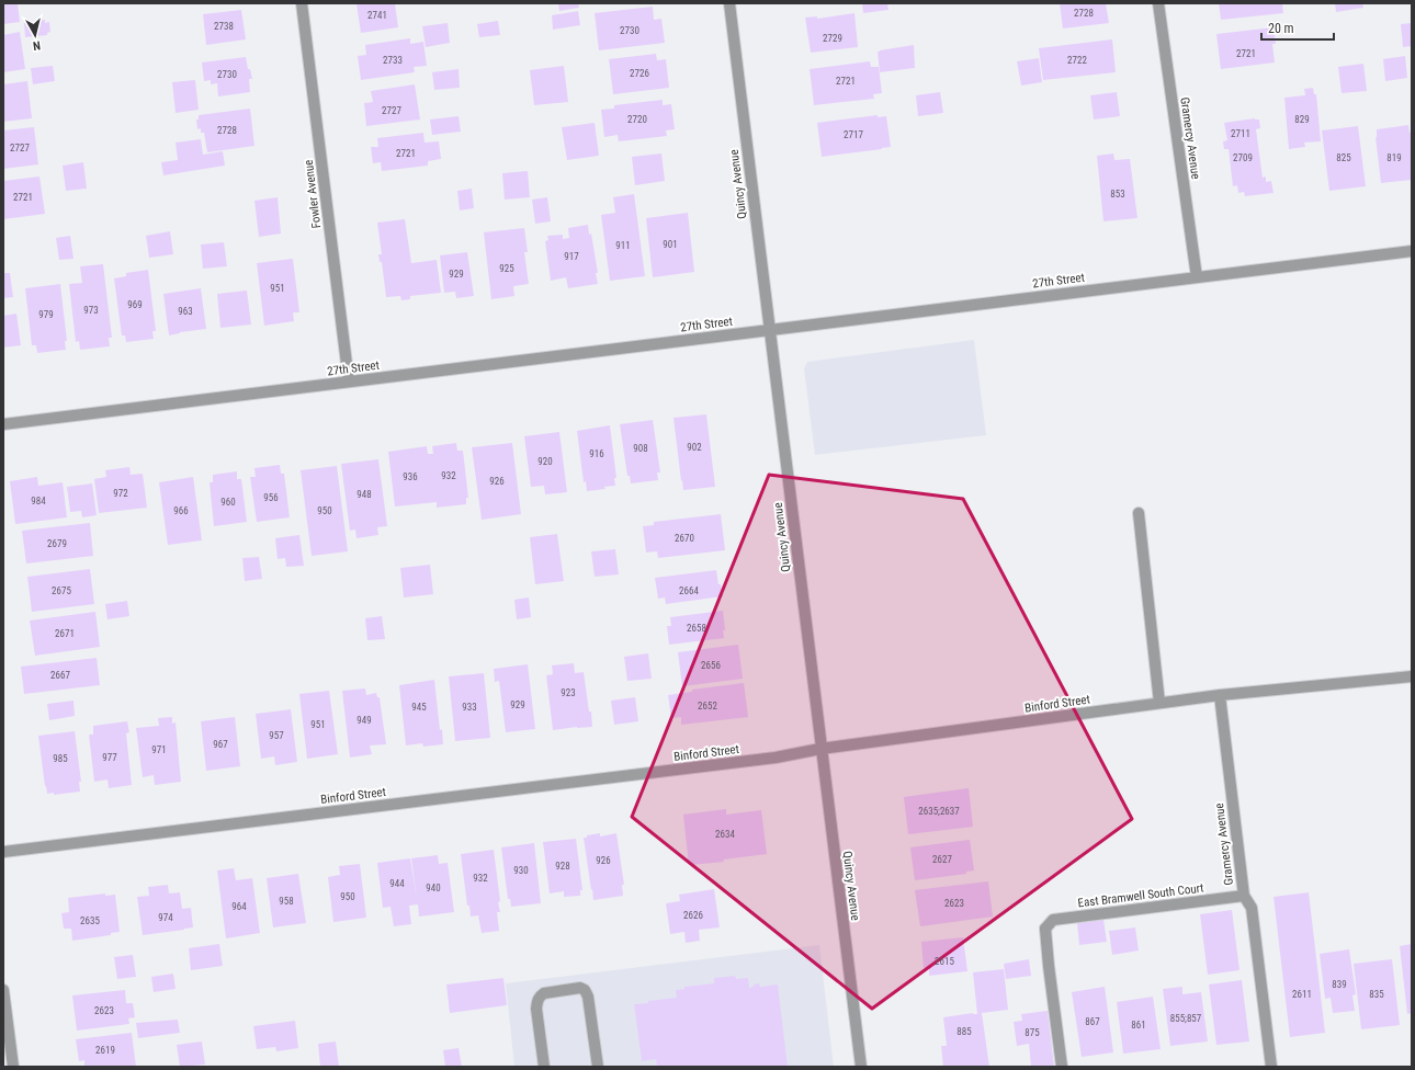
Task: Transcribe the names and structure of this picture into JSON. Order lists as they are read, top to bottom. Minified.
{"streets":{"street":["Gramercy Avenue","Quincy Avenue","Fowler Avenue","27th Street","Binford Street","East Bramwell South Court"]},"crossings":[["Gramercy Avenue","27th Street"],["Gramercy Avenue","Binford Street"],["Gramercy Avenue","East Bramwell South Court"],["Quincy Avenue","27th Street"],["Quincy Avenue","Binford Street"],["Fowler Avenue","27th Street"]],"house_numbers":["2728","2741","2738","2730","2729","2721","2733","2722","2726","2730","2721","2727","2720","829","2728","2711","2717","2727","2721","2709","825","819","853","2721","901","911","917","925","929","951","969","973","963","979","902","908","916","920","932","936","926","972","948","956","984","960","966","950","2670","2679","2675","2664","2658","2671","2656","2667","923","929","2652","945","933","949","951","957","967","971","977","985","2635;2637","2634","2627","926","928","930","932","944","940","950","958","2623","964","2626","974","2635","2615","839","2611","835","2623","855;857","867","861","885","875","2619"],"scale_bar":"20 m","north":"bottom"}
